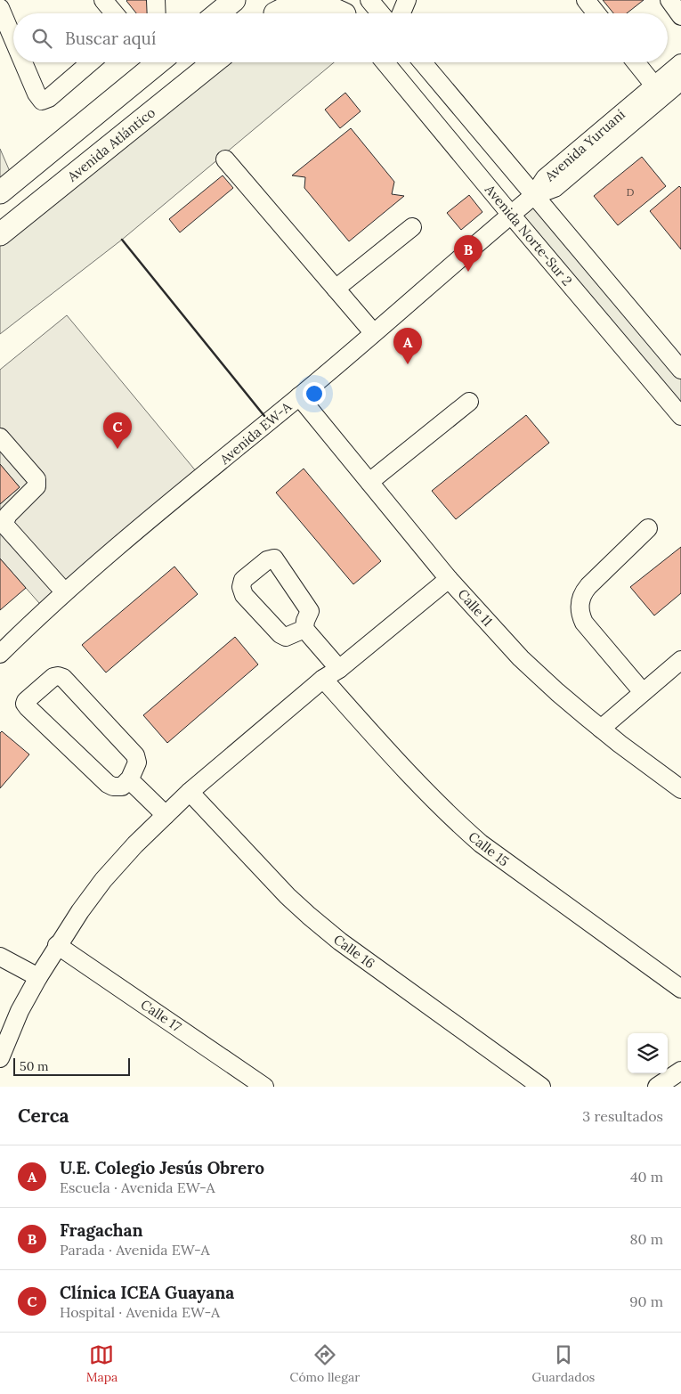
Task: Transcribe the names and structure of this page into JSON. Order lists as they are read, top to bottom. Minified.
{"streets":{"main road":["Avenida Atlántico"],"street":["Avenida Yuruaní","Avenida Norte-Sur 2","Avenida EW-A","Calle 11","Calle 15","Calle 16","Calle 17"]},"crossings":[["Avenida Yuruaní","Avenida EW-A"],["Avenida Norte-Sur 2","Avenida EW-A"],["Avenida EW-A","Calle 11"]],"house_numbers":["D"],"scale_bar":"50 m","page":{"search":"Buscar aquí","pins":["B","A","C"],"scale":"50 m","heading":["Cerca","3 resultados"],"list":[{"mark":"A","name":"U.E. Colegio Jesús Obrero","note":"Escuela · Avenida EW-A","value":"40 m"},{"mark":"B","name":"Fragachan","note":"Parada · Avenida EW-A","value":"80 m"},{"mark":"C","name":"Clínica ICEA Guayana","note":"Hospital · Avenida EW-A","value":"90 m"}],"nav":["Mapa","Cómo llegar","Guardados"]}}
